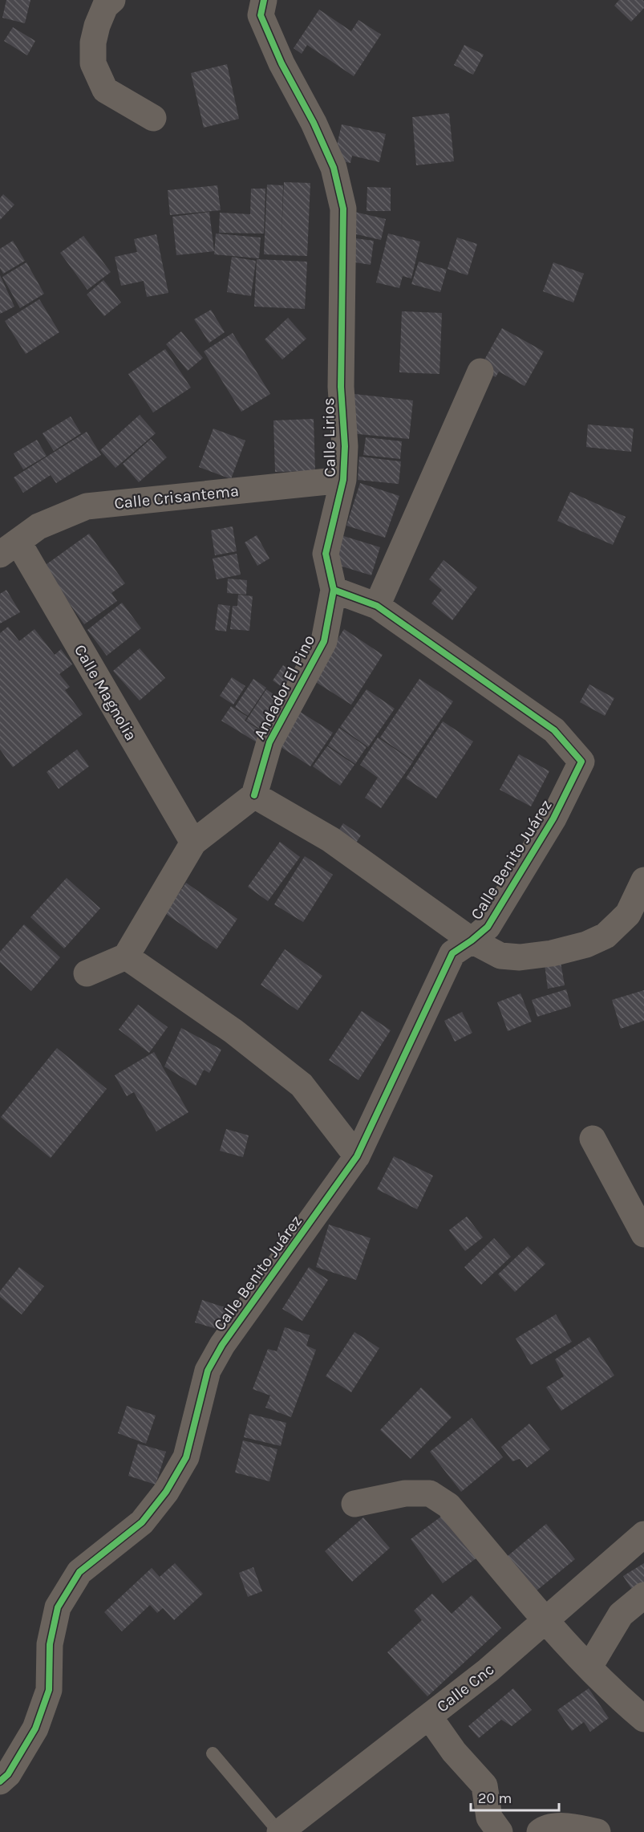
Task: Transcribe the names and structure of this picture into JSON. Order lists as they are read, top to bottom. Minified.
{"streets":{"street":["Calle Lirios","Calle Crisantema","Andador El Pino","Calle Magnolia","Calle Benito Juárez","Calle Cnc"]},"crossings":[["Calle Lirios","Calle Crisantema"],["Calle Lirios","Andador El Pino"],["Calle Crisantema","Calle Magnolia"]],"scale_bar":"20 m"}
